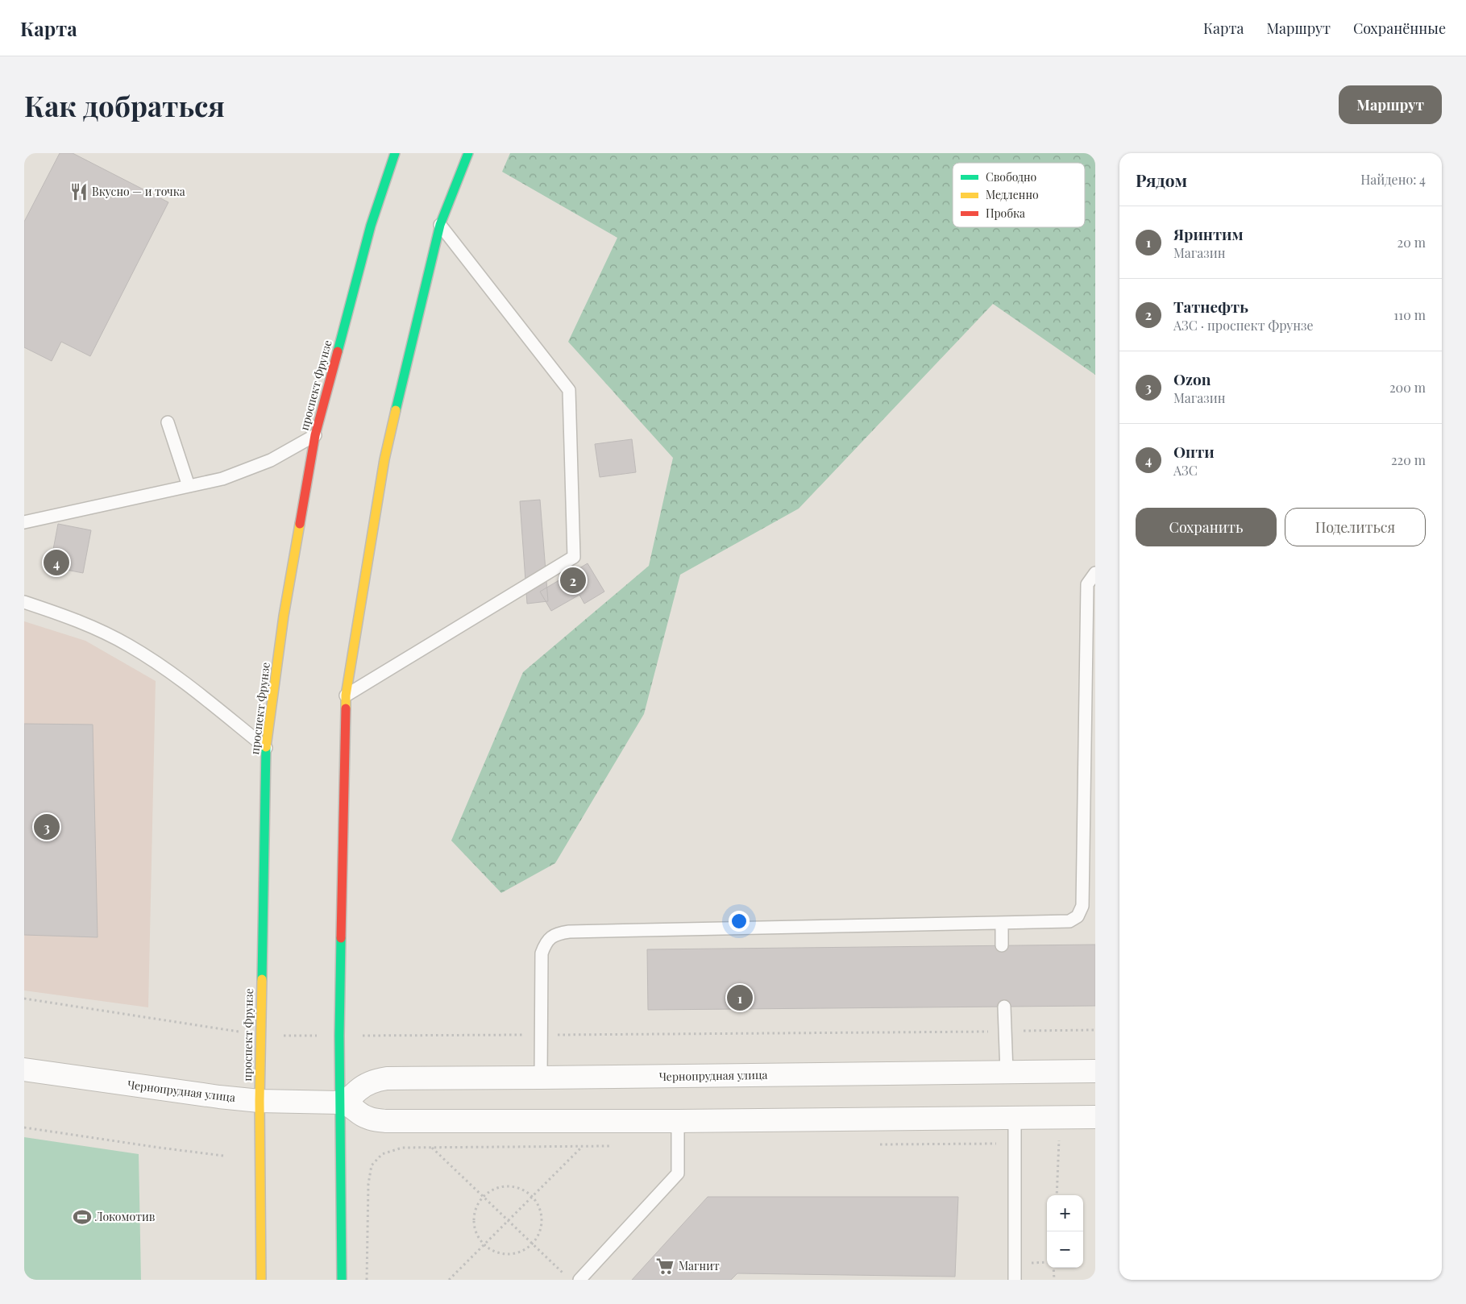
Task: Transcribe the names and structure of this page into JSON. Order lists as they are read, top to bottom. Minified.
{"streets":{"main road":["проспект Фрунзе"],"street":["Чернопрудная улица"]},"crossings":[["проспект Фрунзе","Чернопрудная улица"]],"places":{"restaurant":["Вкусно — и точка"],"sports":["Локомотив"],"supermarket":["Магнит"]},"legend":["Свободно","Медленно","Пробка"],"page":{"header":"Карта","nav":["Карта","Маршрут","Сохранённые"],"buttons":["Маршрут",["Сохранить","Поделиться"]],"title":"Как добраться","heading":["Рядом","Найдено: 4"],"list":[{"mark":"1","name":"Яринтим","note":"Магазин","value":"20 m"},{"mark":"2","name":"Татнефть","note":"АЗС · проспект Фрунзе","value":"110 m"},{"mark":"3","name":"Ozon","note":"Магазин","value":"200 m"},{"mark":"4","name":"Опти","note":"АЗС","value":"220 m"}],"pins":["4","2","3","1"],"map_buttons":["+","−"]}}
